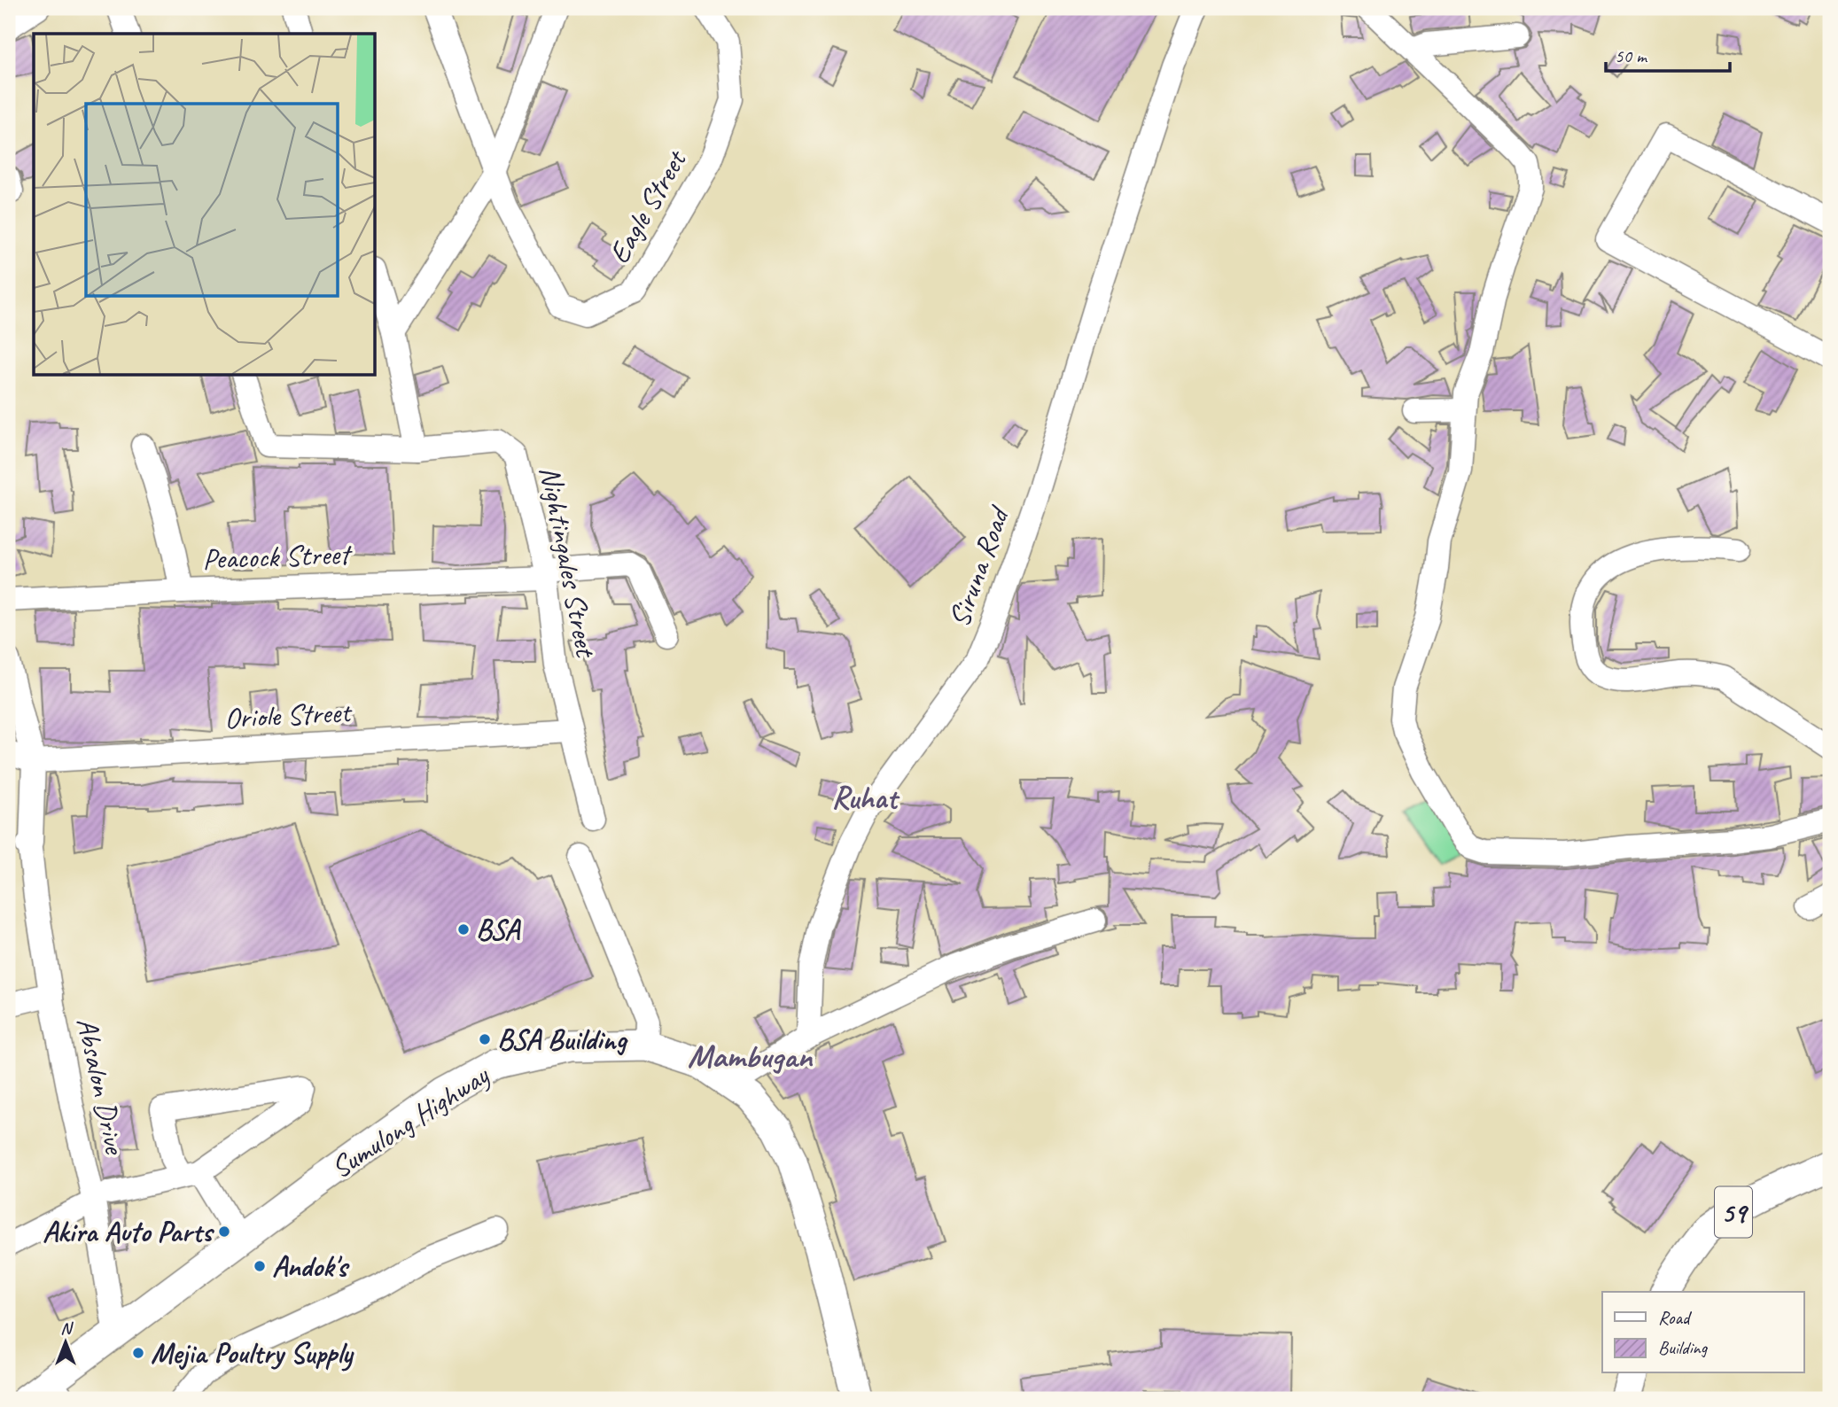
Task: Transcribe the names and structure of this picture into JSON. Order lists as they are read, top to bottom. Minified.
{"streets":{"main road":["Sumulong Highway","59"],"street":["Eagle Street","Peacock Street","Nightingales Street","Siruna Road","Oriole Street","Absalon Drive"]},"crossings":[["Peacock Street","Nightingales Street"],["Nightingales Street","Oriole Street"],["Oriole Street","Absalon Drive"],["Absalon Drive","Sumulong Highway"]],"districts":["Ruhat","Mambugan"],"places":["BSA","BSA Building","Akira Auto Parts","Andok's","Mejia Poultry Supply"],"legend":["Road","Building"],"scale_bar":"50 m","north":"top"}
